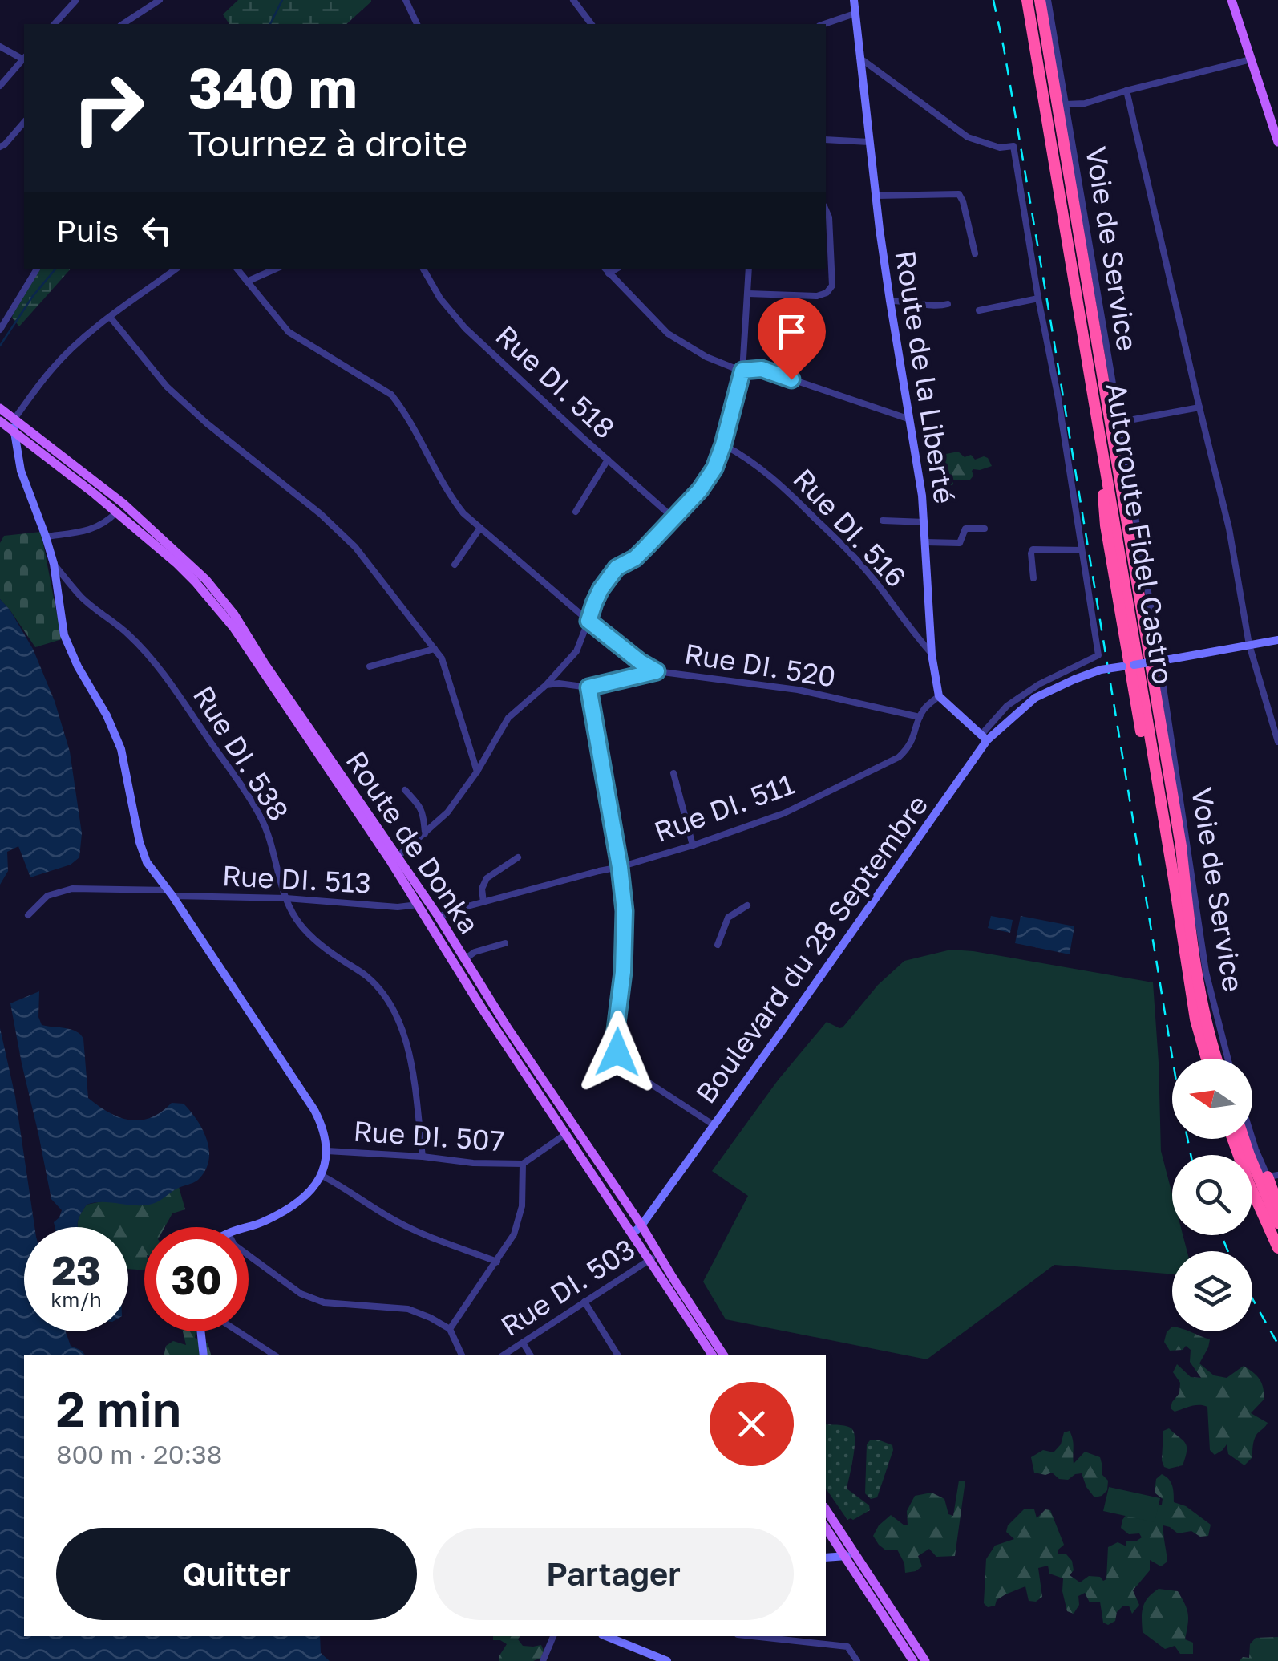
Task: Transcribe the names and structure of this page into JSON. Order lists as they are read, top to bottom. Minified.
{"streets":{"highway":["Autoroute Fidel Castro"],"main road":["Route de la Liberté","Route de Donka","Boulevard du 28 Septembre"],"street":["Voie de Service","Rue DI. 518","Rue DI. 516","Rue DI. 520","Rue DI. 538","Rue DI. 511","Rue DI. 513","Rue DI. 507","Rue DI. 503"]},"crossings":[["Voie de Service","Autoroute Fidel Castro"],["Route de la Liberté","Rue DI. 516"],["Route de la Liberté","Rue DI. 511"],["Rue DI. 520","Rue DI. 511"],["Rue DI. 538","Rue DI. 513"],["Rue DI. 538","Rue DI. 507"],["Rue DI. 511","Route de Donka"],["Route de Donka","Rue DI. 513"],["Route de Donka","Boulevard du 28 Septembre"],["Route de Donka","Rue DI. 507"],["Route de Donka","Rue DI. 503"]],"north":"left","page":{"turn":["340 m","Tournez à droite"],"then":"Puis","speed":"23 km/h","limit":"30","heading":["2 min","800 m · 20:38"],"buttons":["Quitter","Partager"]}}
